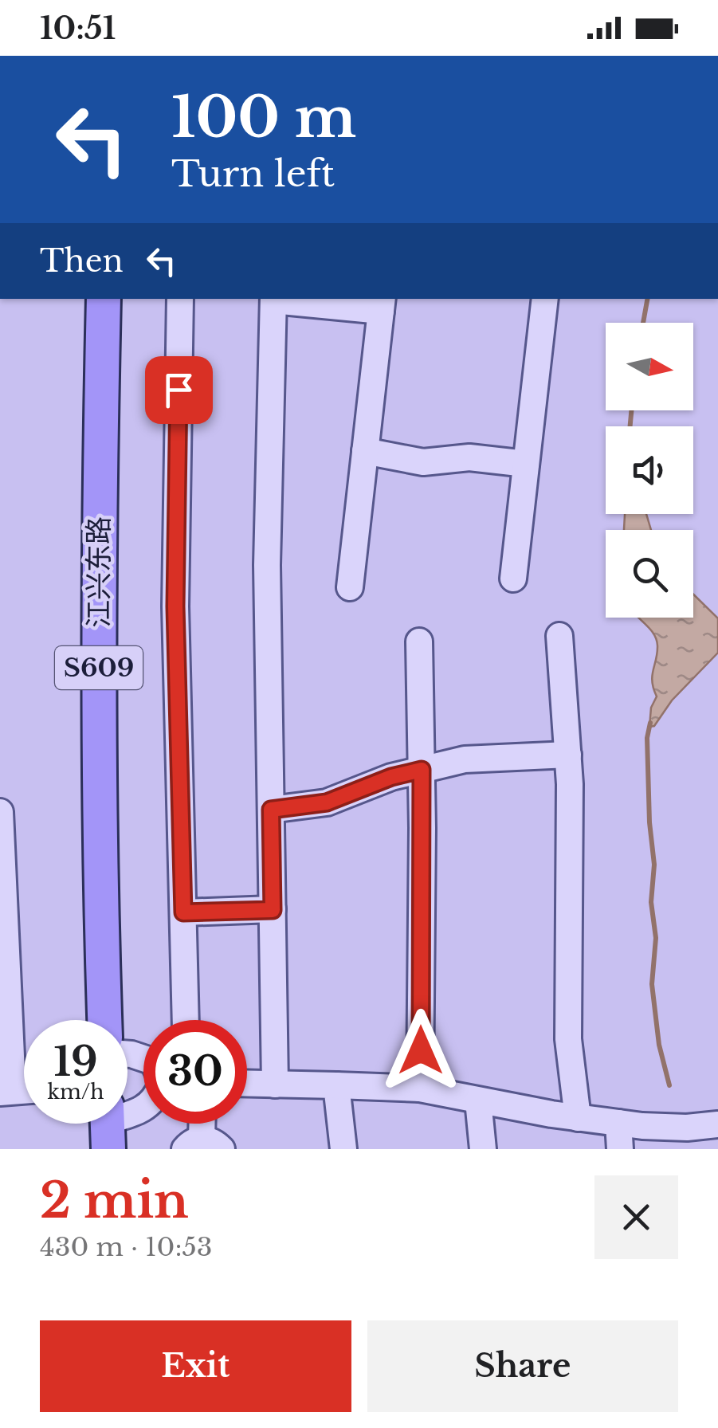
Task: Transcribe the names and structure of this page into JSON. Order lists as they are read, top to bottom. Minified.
{"streets":{"main road":["江兴东路","S609"]},"north":"right","page":{"status":"10:51","turn":["100 m","Turn left"],"then":"Then","speed":"19 km/h","limit":"30","heading":["2 min","430 m · 10:53"],"buttons":["Exit","Share"]}}
